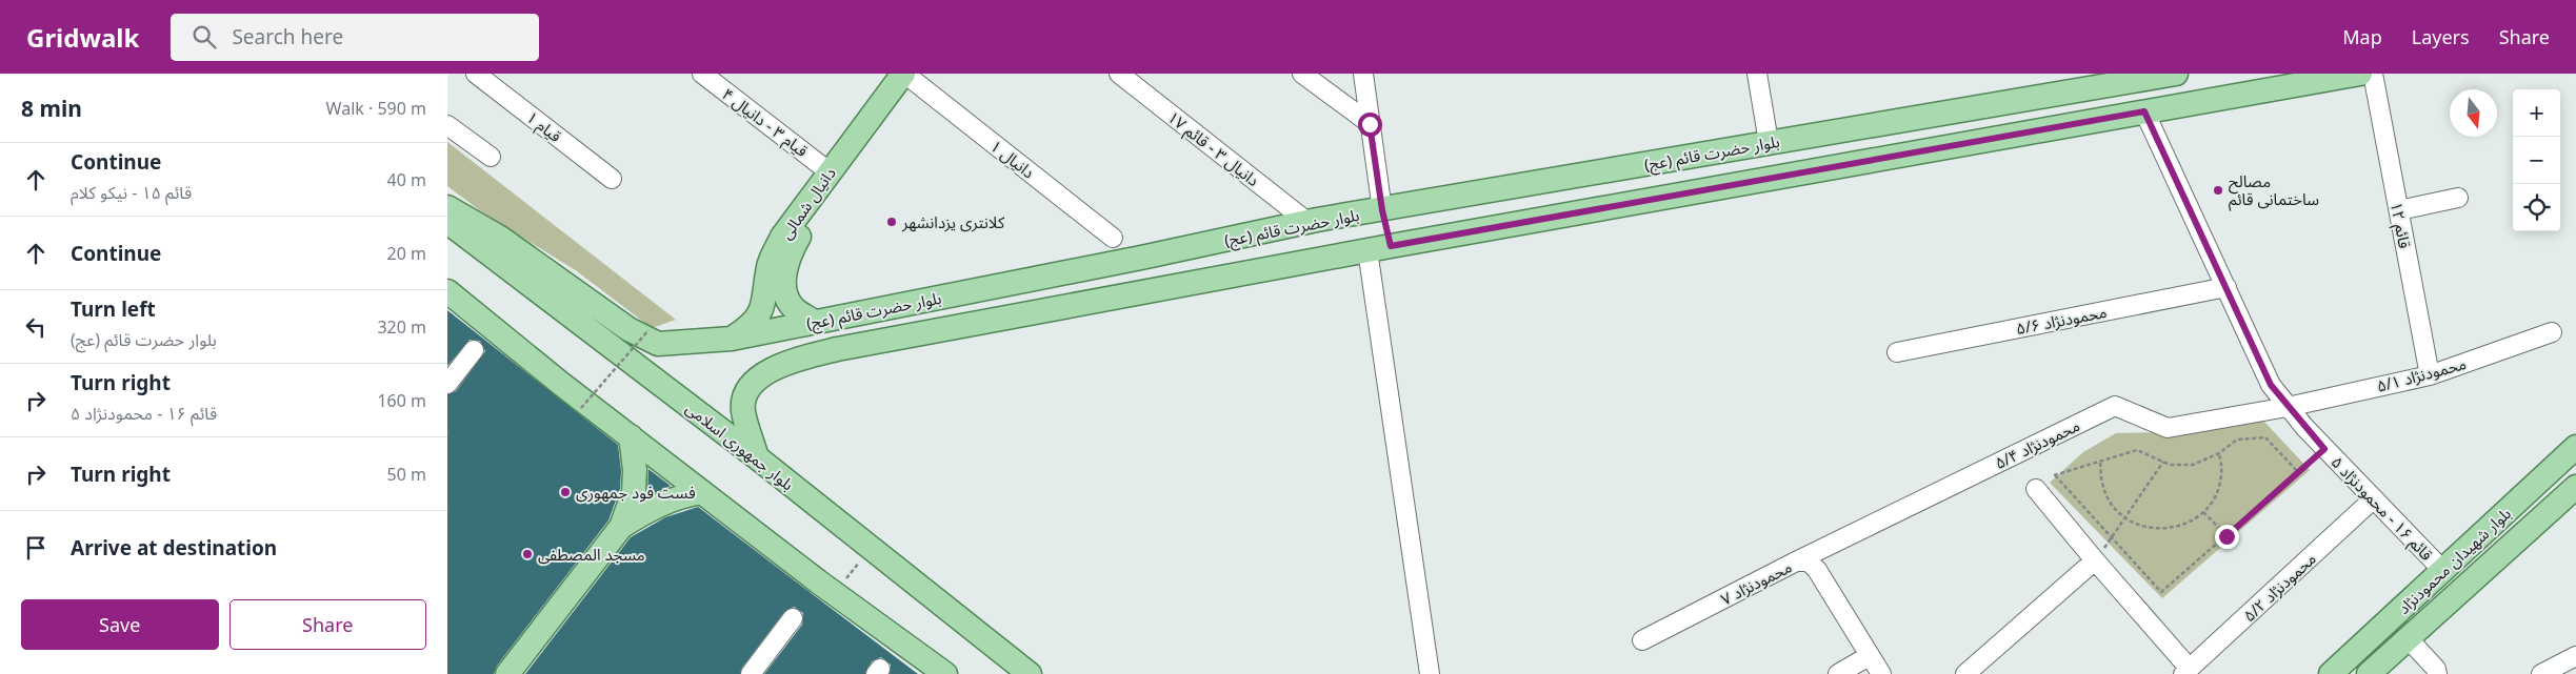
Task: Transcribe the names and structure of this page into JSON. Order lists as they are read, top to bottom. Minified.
{"streets":{"main road":["بلوار حضرت قائم (عج)","دانیال شمالی","بلوار جمهوری اسلامی","بلوار شهیدان محمودنژاد"],"street":["قیام ۳ - دانیال ۴","قیام ۱","دانیال ۳ - قائم ۱۷","دانیال ۱","قائم ۱۲","محمودنژاد ۵/۶","محمودنژاد ۵/۱","محمودنژاد ۵/۴","قائم ۱۶ - محمودنژاد ۵","محمودنژاد ۷","محمودنژاد ۵/۲"]},"crossings":[["قیام ۳ - دانیال ۴","دانیال شمالی"],["دانیال ۳ - قائم ۱۷","بلوار حضرت قائم (عج)"],["بلوار حضرت قائم (عج)","دانیال شمالی"],["بلوار حضرت قائم (عج)","بلوار جمهوری اسلامی"],["بلوار حضرت قائم (عج)","قائم ۱۶ - محمودنژاد ۵"],["دانیال ۱","دانیال شمالی"],["قائم ۱۲","محمودنژاد ۵/۱"],["محمودنژاد ۵/۶","قائم ۱۶ - محمودنژاد ۵"],["محمودنژاد ۵/۱","محمودنژاد ۵/۴"],["محمودنژاد ۵/۱","قائم ۱۶ - محمودنژاد ۵"],["محمودنژاد ۵/۴","قائم ۱۶ - محمودنژاد ۵"],["محمودنژاد ۵/۴","محمودنژاد ۷"],["قائم ۱۶ - محمودنژاد ۵","بلوار شهیدان محمودنژاد"],["قائم ۱۶ - محمودنژاد ۵","محمودنژاد ۵/۲"]],"places":["مصالح ساختمانی قائم","کلانتری یزدانشهر","فست فود جمهوری","مسجد المصطفی"],"north":"bottom","page":{"header":"Gridwalk","search":"Search here","nav":["Map","Layers","Share"],"heading":["8 min","Walk · 590 m"],"map_buttons":["+","−"],"list":[["Continue","قائم ۱۵ - نیکو کلام","40 m"],["Continue","20 m"],["Turn left","بلوار حضرت قائم (عج)","320 m"],["Turn right","قائم ۱۶ - محمودنژاد ۵","160 m"],["Turn right","50 m"],"Arrive at destination"],"buttons":["Save","Share"]}}
